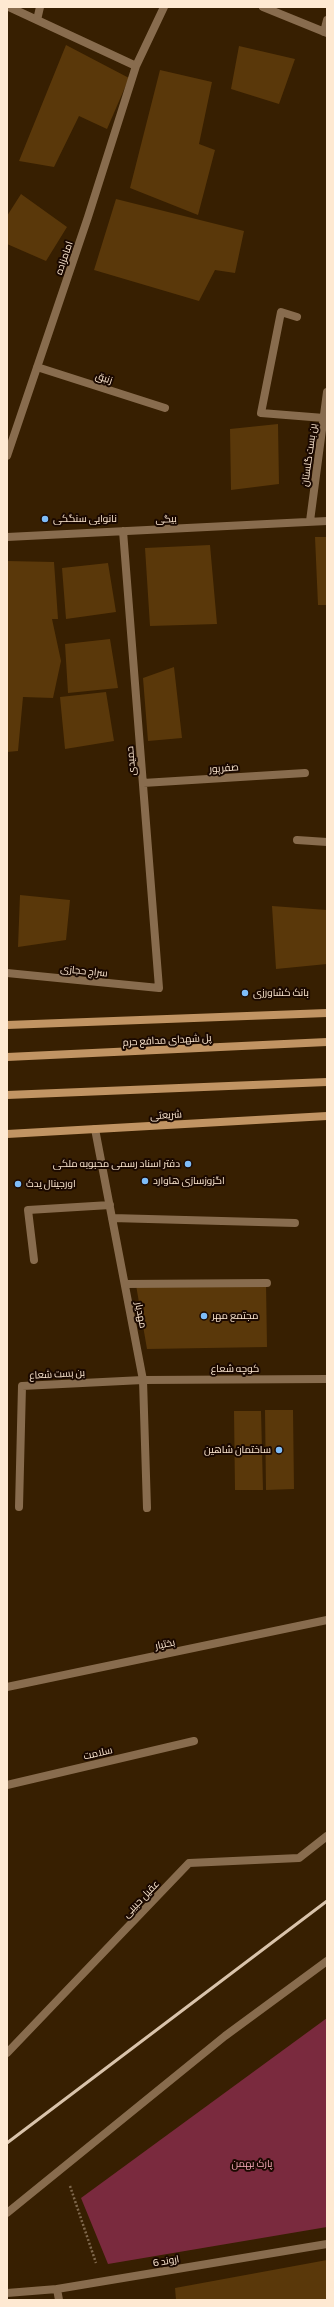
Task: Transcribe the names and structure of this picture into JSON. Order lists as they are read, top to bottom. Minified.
{"streets":{"main road":["پل شهدای مدافع حرم","شریعتی"],"street":["امامزاده","زنبق","بن بست گلستان","بیگی","حمیدی","صفرپور","سراج حجازی","مهدیار","کوچه شعاع","بن بست شعاع","بختیار","سلامت","عقیل حبیبی","اروند 6"]},"crossings":[["امامزاده","زنبق"],["بن بست گلستان","بیگی"],["بیگی","حمیدی"],["حمیدی","صفرپور"],["حمیدی","سراج حجازی"],["شریعتی","مهدیار"],["مهدیار","کوچه شعاع"],["مهدیار","بن بست شعاع"],["کوچه شعاع","بن بست شعاع"]],"parks":["پارک بهمن"],"places":["نانوایی سنگکی","بانک کشاورزی","دفتر اسناد رسمی محبوبه ملکی","اگزوزسازی هاوارد","اورجینال یدک","مجتمع مهر","ساختمان شاهین"]}
